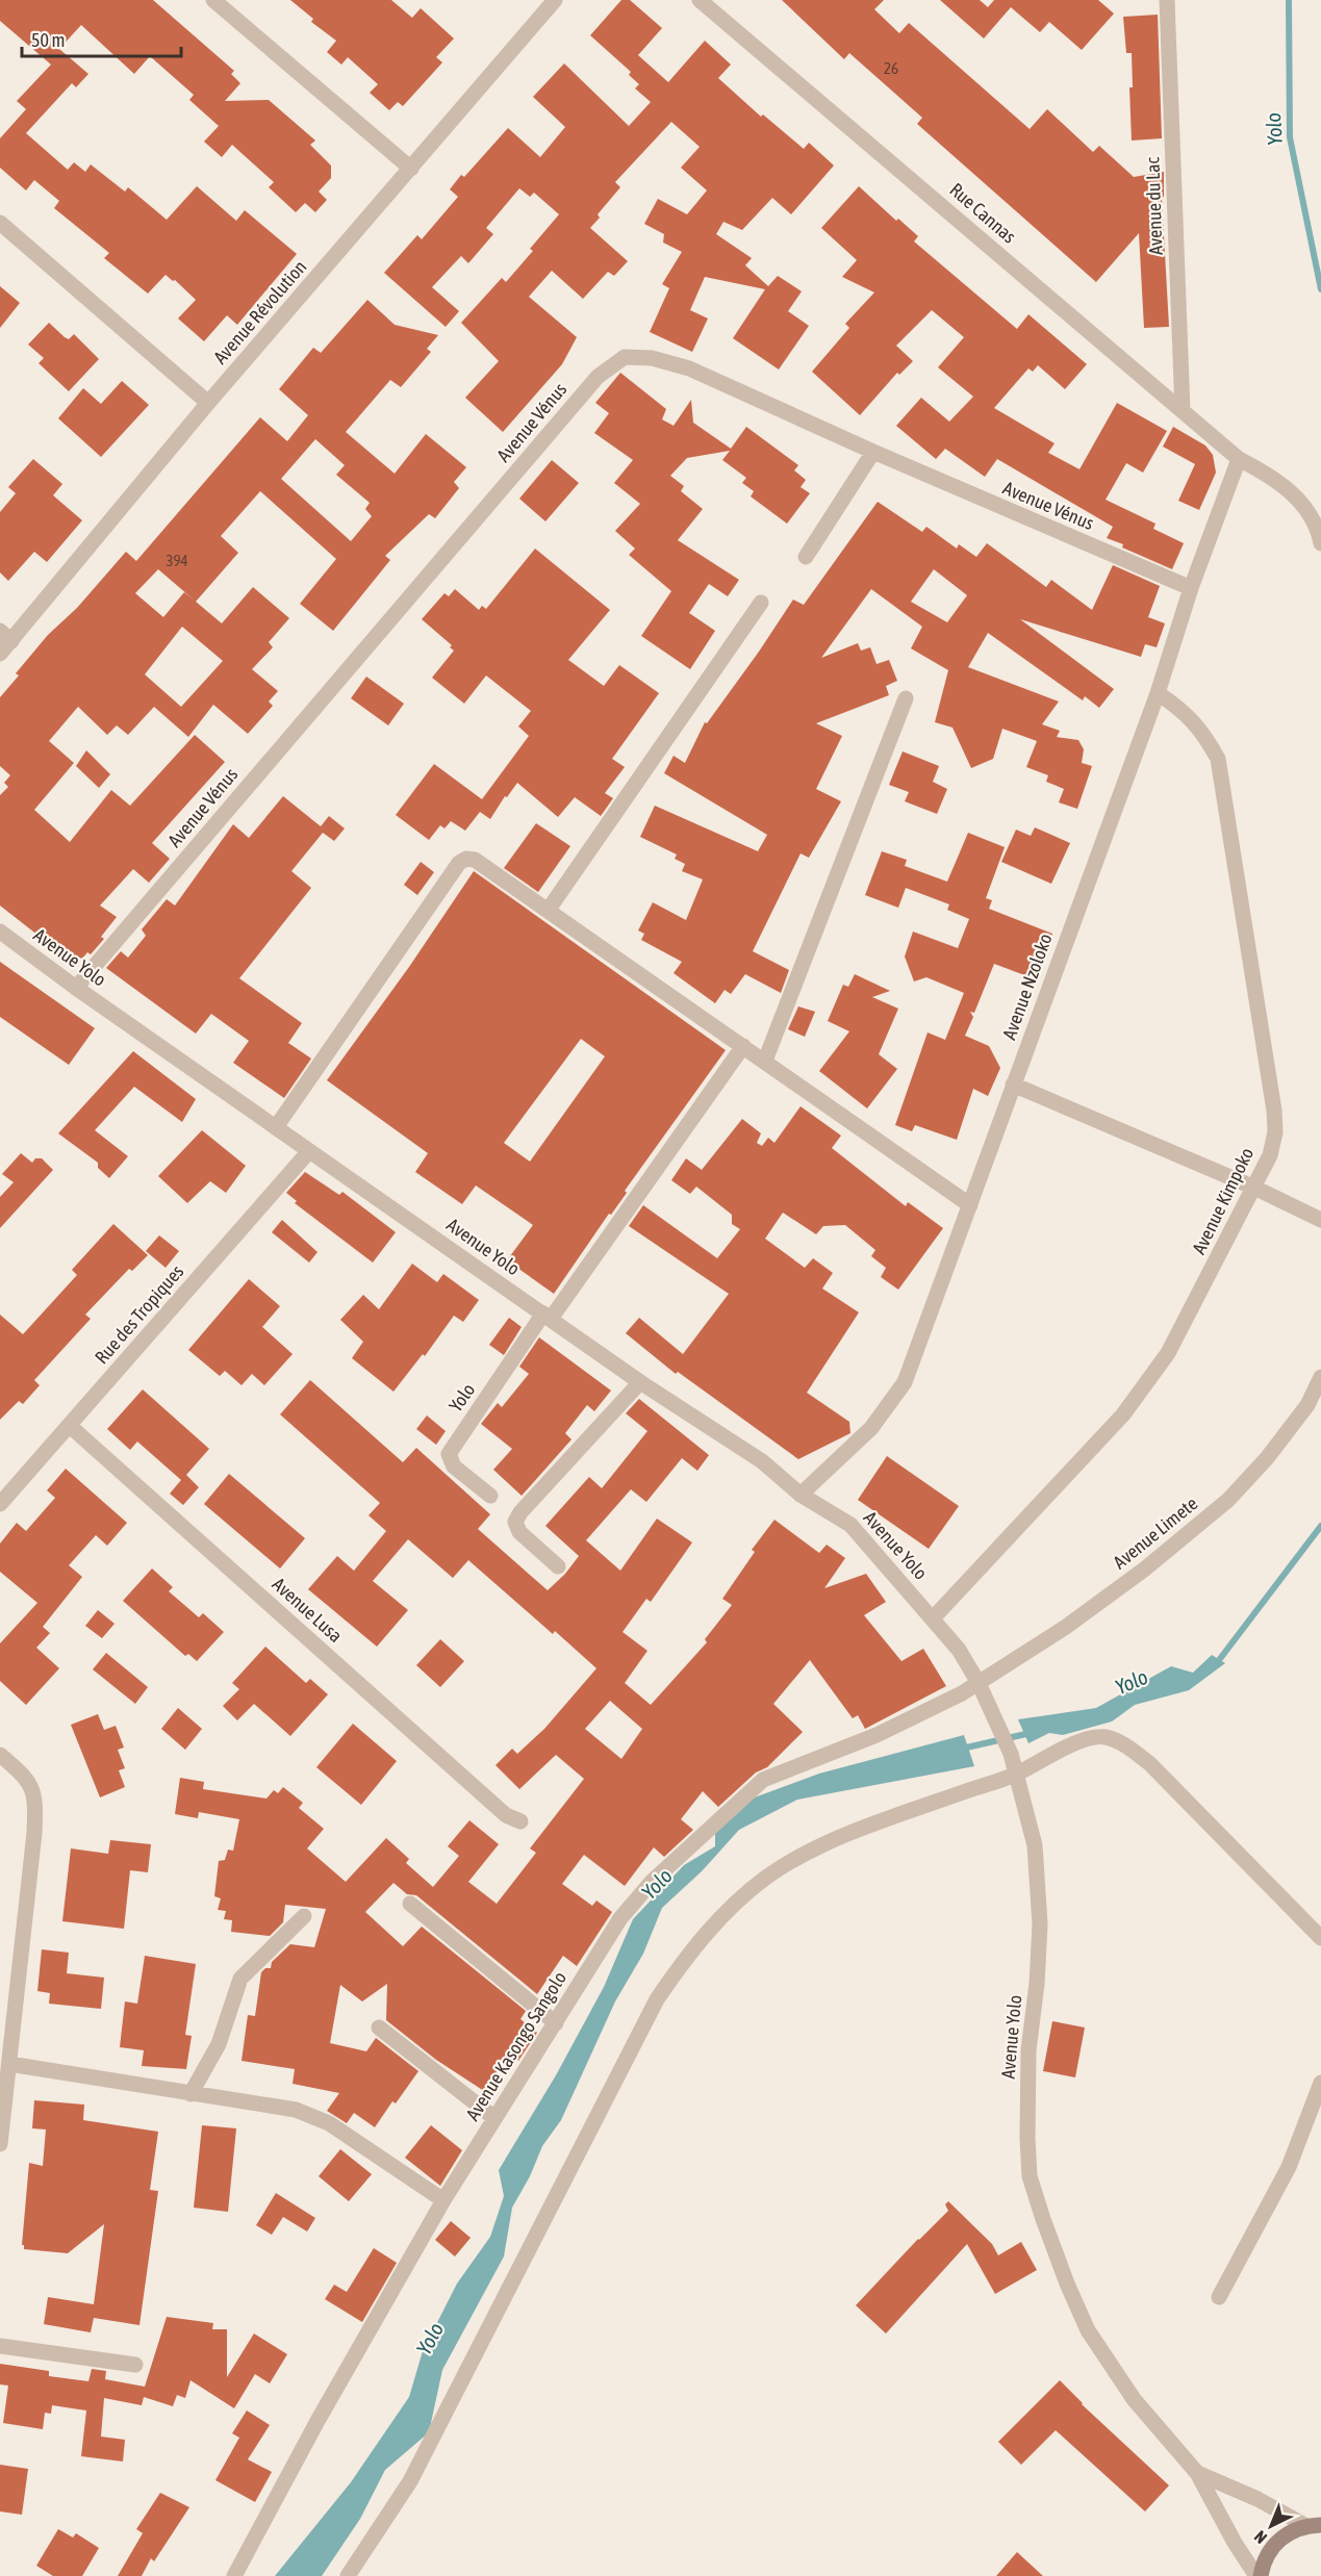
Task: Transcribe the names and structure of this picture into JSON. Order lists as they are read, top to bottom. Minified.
{"streets":{"street":["Avenue du Lac","Rue Cannas","Avenue Révolution","Avenue Vénus","Avenue Yolo","Avenue Nzoloko","Avenue Kimpoko","Rue des Tropiques","Yolo","Avenue Limete","Avenue Lusa","Avenue Kasongo Sangolo"]},"crossings":[["Avenue du Lac","Rue Cannas"],["Rue Cannas","Avenue Nzoloko"],["Avenue Vénus","Avenue Yolo"],["Avenue Vénus","Avenue Nzoloko"],["Avenue Yolo","Avenue Nzoloko"],["Avenue Yolo","Avenue Kimpoko"],["Avenue Yolo","Rue des Tropiques"],["Avenue Yolo","Yolo"],["Avenue Yolo","Avenue Limete"],["Avenue Yolo","Avenue Kasongo Sangolo"],["Avenue Nzoloko","Avenue Kimpoko"],["Rue des Tropiques","Avenue Lusa"],["Avenue Limete","Avenue Kasongo Sangolo"]],"water":["Yolo"],"house_numbers":["26","394"],"scale_bar":"50 m","north":"bottom left"}
